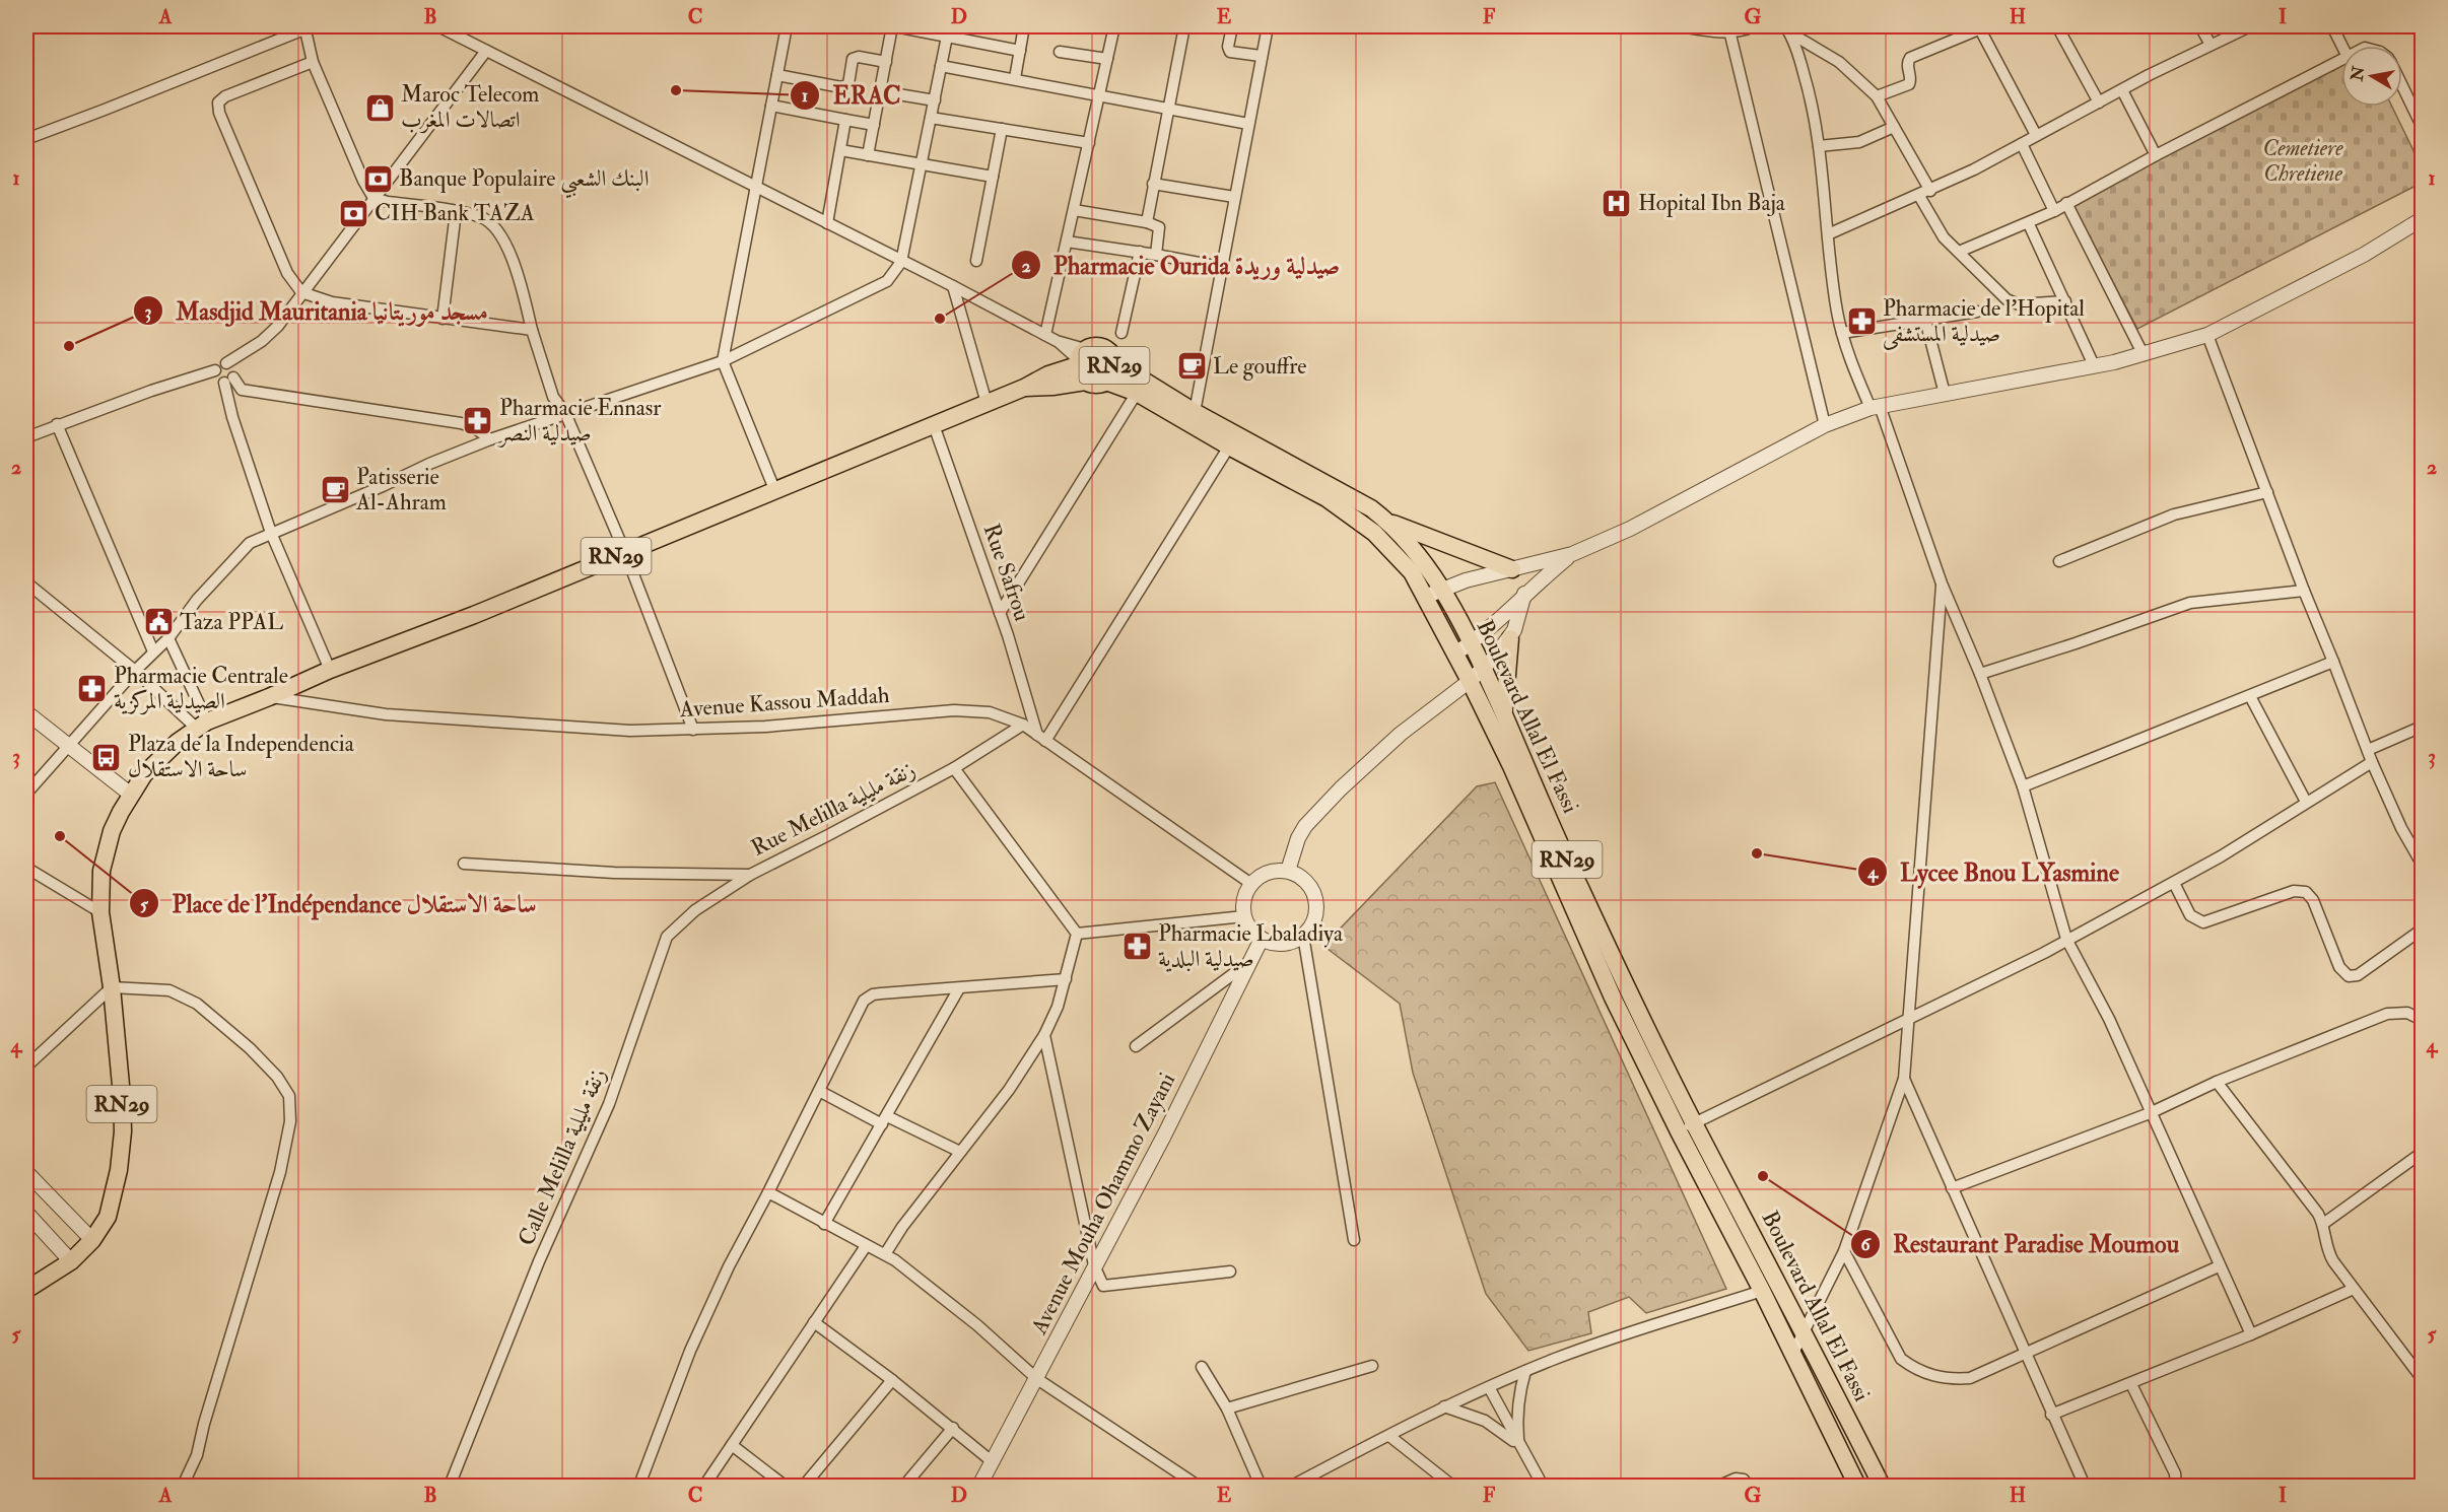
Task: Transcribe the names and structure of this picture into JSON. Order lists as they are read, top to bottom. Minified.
{"streets":{"main road":["RN29","Boulevard Allal El Fassi"],"street":["Rue Safrou","Avenue Kassou Maddah","Rue Melilla زنقة مليلية","Calle Melilla زنقة مليلية","Avenue Mouha Ohammo Zayani"]},"crossings":[["RN29","Rue Safrou"],["RN29","Avenue Kassou Maddah"],["RN29","Boulevard Allal El Fassi"],["Rue Safrou","Avenue Kassou Maddah"],["Avenue Kassou Maddah","Rue Melilla زنقة مليلية"],["Avenue Kassou Maddah","Avenue Mouha Ohammo Zayani"],["Rue Melilla زنقة مليلية","Calle Melilla زنقة مليلية"]],"parks":["Cemetiere Chretiene"],"places":{"other":["ERAC","Pharmacie Ourida صيدلية وريدة","Masdjid Mauritania مسجد موريتانيا","Place de l'Indépendance ساحة الاستقلال","Lycee Bnou LYasmine","Restaurant Paradise Moumou"],"shop":["Maroc Telecom اتصالات المغرب"],"bank":["Banque Populaire البنك الشعبي","CIH Bank TAZA"],"hospital":["Hopital Ibn Baja"],"pharmacy":["Pharmacie de l'Hopital صيدلية المستشفى","Pharmacie Ennasr صيدلية النصر","Pharmacie Centrale الصيدلية المركزية","Pharmacie Lbaladiya صيدلية البلدية"],"cafe":["Le gouffre","Patisserie Al-Ahram"],"public building":["Taza PPAL"],"bus stop":["Plaza de la Independencia ساحة الاستقلال"]},"north":"left","grid":{"columns":["A","B","C","D","E","F","G","H","I"],"rows":["1","2","3","4","5"]}}
